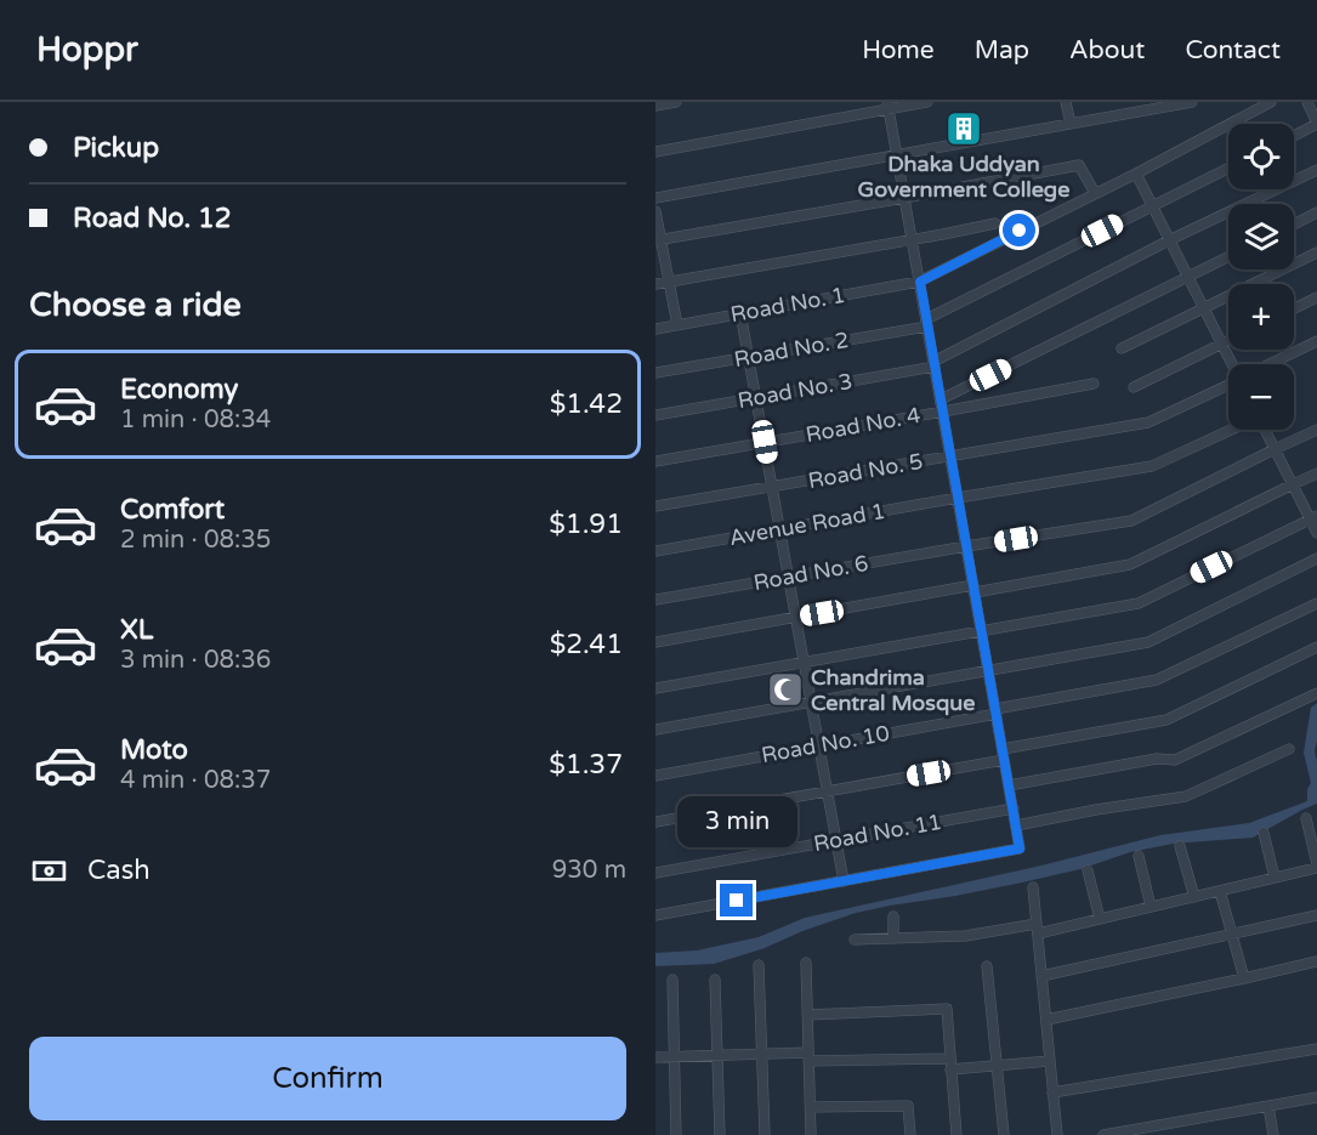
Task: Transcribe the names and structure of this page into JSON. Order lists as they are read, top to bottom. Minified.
{"streets":{"street":["Road No. 1","Road No. 2","Road No. 3","Road No. 4","Road No. 5","Avenue Road 1","Road No. 6","Road No. 10","Road No. 11"]},"places":{"building":["Dhaka Uddyan Government College"],"mosque":["Chandrima Central Mosque"]},"page":{"header":"Hoppr","nav":["Home","Map","About","Contact"],"banner":["Pickup","Road No. 12"],"map_buttons":["+","−"],"heading":"Choose a ride","list":[{"name":"Economy","note":"1 min · 08:34","value":"$1.42"},{"name":"Comfort","note":"2 min · 08:35","value":"$1.91"},{"name":"XL","note":"3 min · 08:36","value":"$2.41"},{"name":"Moto","note":"4 min · 08:37","value":"$1.37"}],"bubble":"3 min","pay":["Cash","930 m"],"buttons":"Confirm"}}
